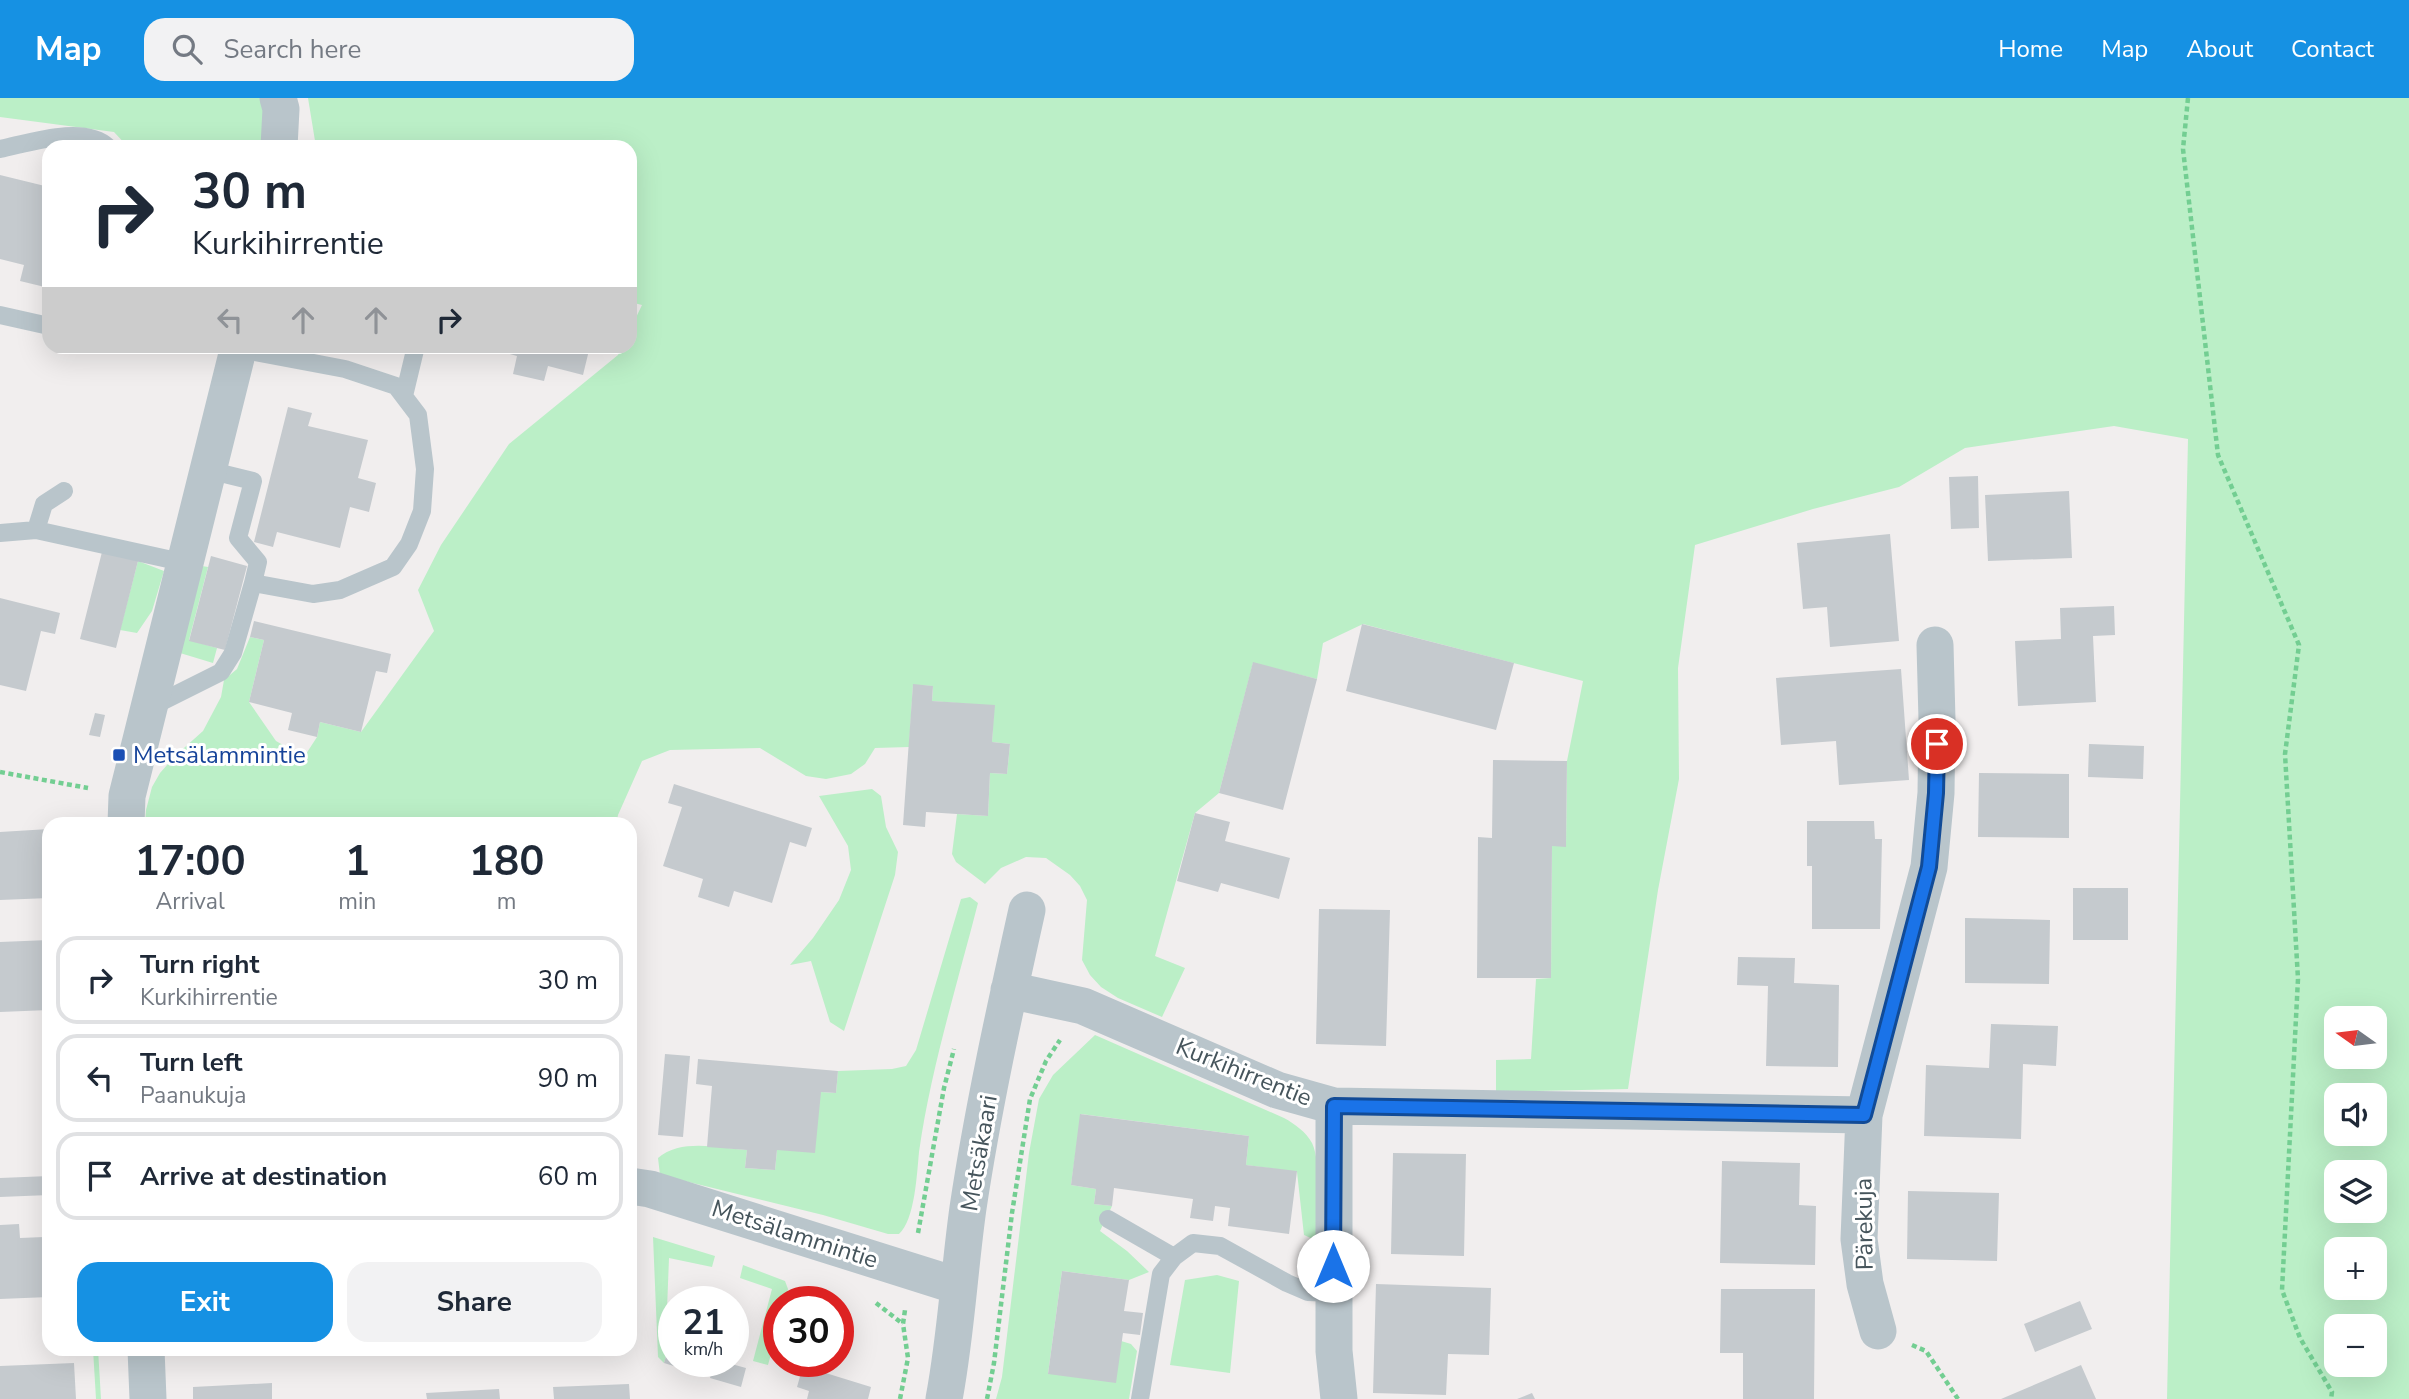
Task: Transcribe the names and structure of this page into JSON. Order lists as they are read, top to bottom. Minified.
{"streets":{"street":["Kurkihirrentie","Metsäkaari","Pärekuja","Metsälammintie"]},"crossings":[["Kurkihirrentie","Metsäkaari"],["Kurkihirrentie","Pärekuja"],["Metsäkaari","Metsälammintie"]],"places":{"transit":["Metsälammintie"]},"north":"left","page":{"header":"Map","search":"Search here","nav":["Home","Map","About","Contact"],"turn":["30 m","Kurkihirrentie"],"eta":["17:00","Arrival","1","min","180","m"],"list":[{"name":"Turn right","note":"Kurkihirrentie","value":"30 m"},{"name":"Turn left","note":"Paanukuja","value":"90 m"},{"name":"Arrive at destination","value":"60 m"}],"map_buttons":["+","−"],"buttons":["Exit","Share"],"speed":"21 km/h","limit":"30"}}
